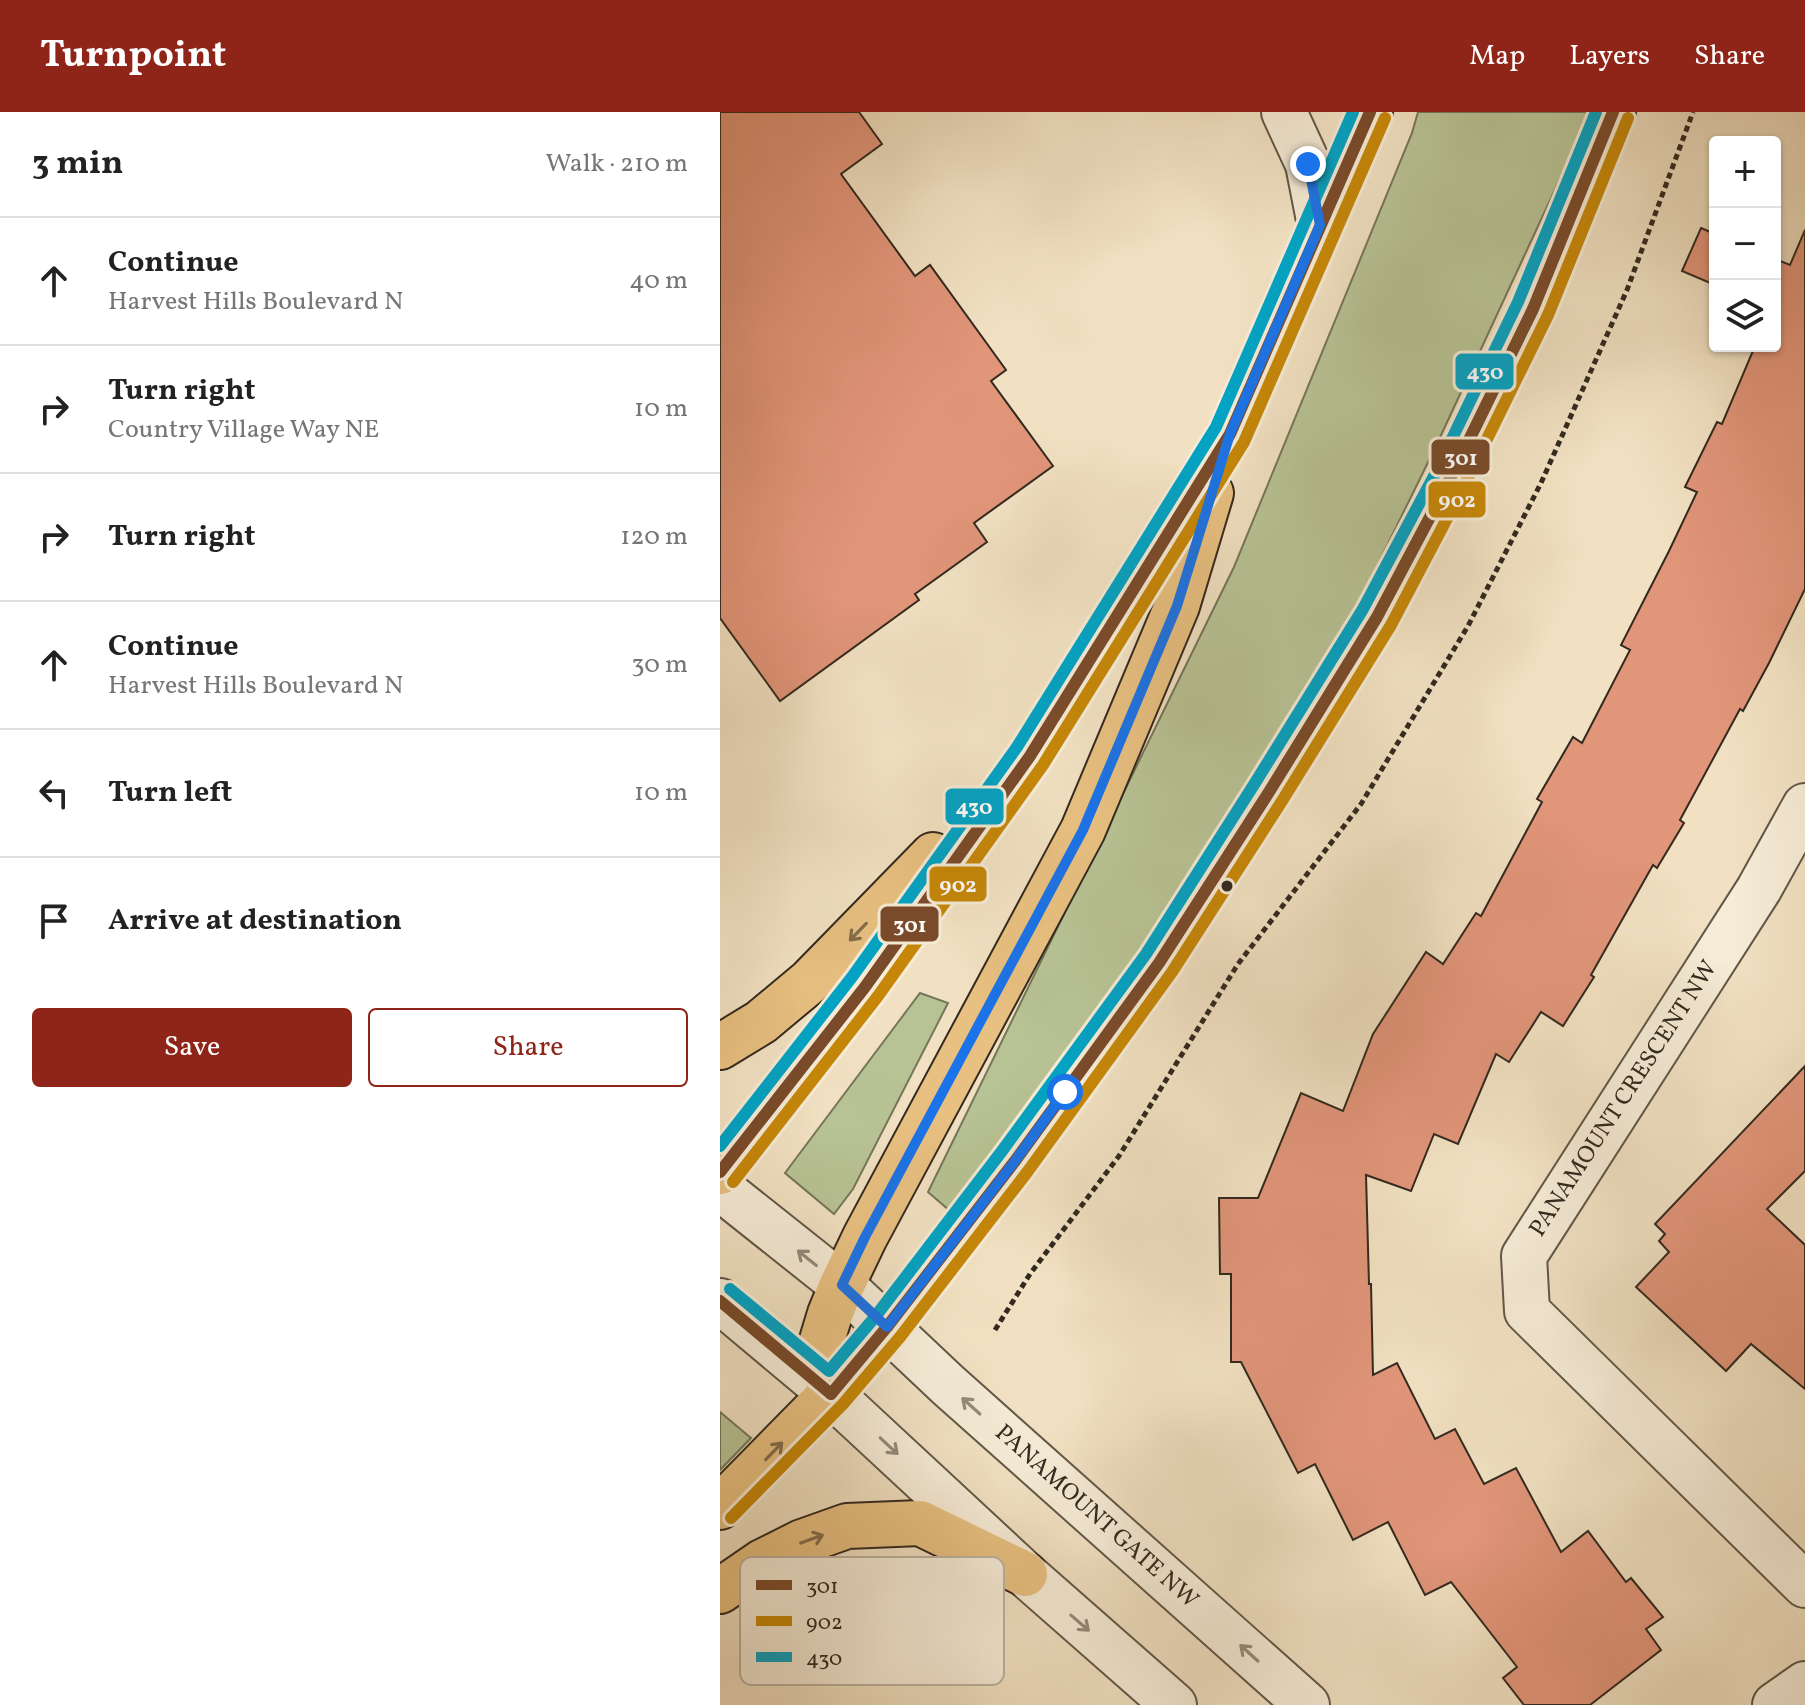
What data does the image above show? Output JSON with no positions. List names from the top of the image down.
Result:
{
  "streets": {
    "street": ["PANAMOUNT CRESCENT NW", "PANAMOUNT GATE NW"]
  },
  "lines": ["transit line 301", "transit line 430", "transit line 902"],
  "legend": ["301", "902", "430"],
  "page": {
    "header": "Turnpoint",
    "nav": ["Map", "Layers", "Share"],
    "heading": ["3 min", "Walk · 210 m"],
    "map_buttons": ["+", "−"],
    "list": [
      ["Continue", "Harvest Hills Boulevard N", "40 m"],
      ["Turn right", "Country Village Way NE", "10 m"],
      ["Turn right", "120 m"],
      ["Continue", "Harvest Hills Boulevard N", "30 m"],
      ["Turn left", "10 m"],
      "Arrive at destination"
    ],
    "buttons": ["Save", "Share"]
  }
}
